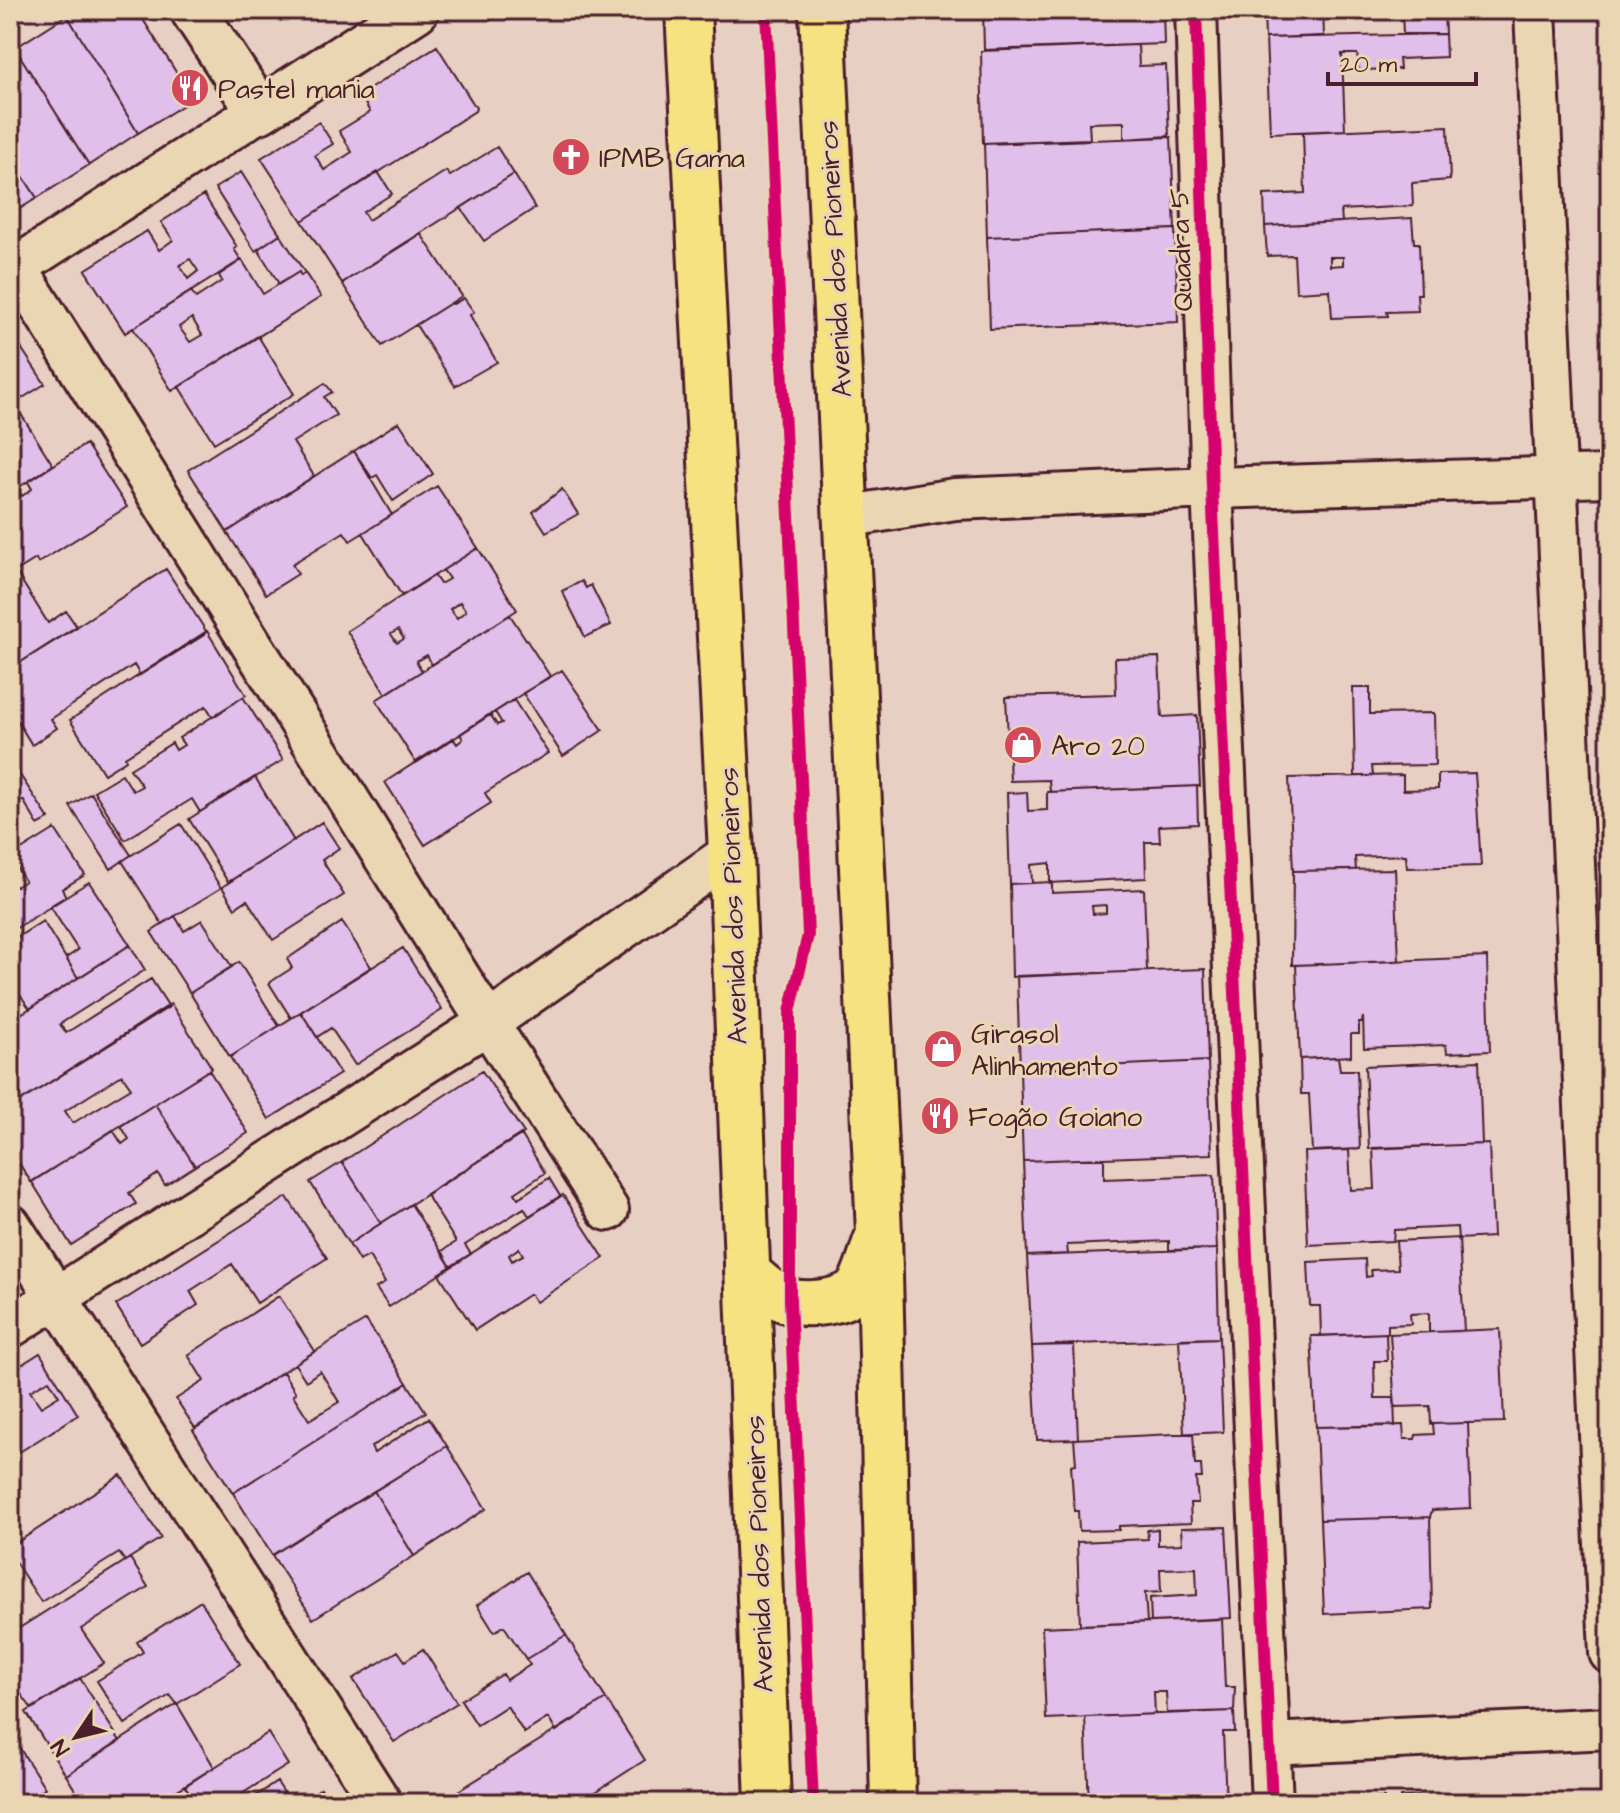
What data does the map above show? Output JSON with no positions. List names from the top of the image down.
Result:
{
  "streets": {
    "main road": ["Avenida dos Pioneiros"],
    "street": ["Quadra 5"]
  },
  "places": {
    "restaurant": ["Pastel mania", "Fogão Goiano"],
    "church": ["IPMB Gama"],
    "shop": ["Aro 20", "Girasol Alinhamento"]
  },
  "scale_bar": "20 m",
  "north": "bottom left"
}
